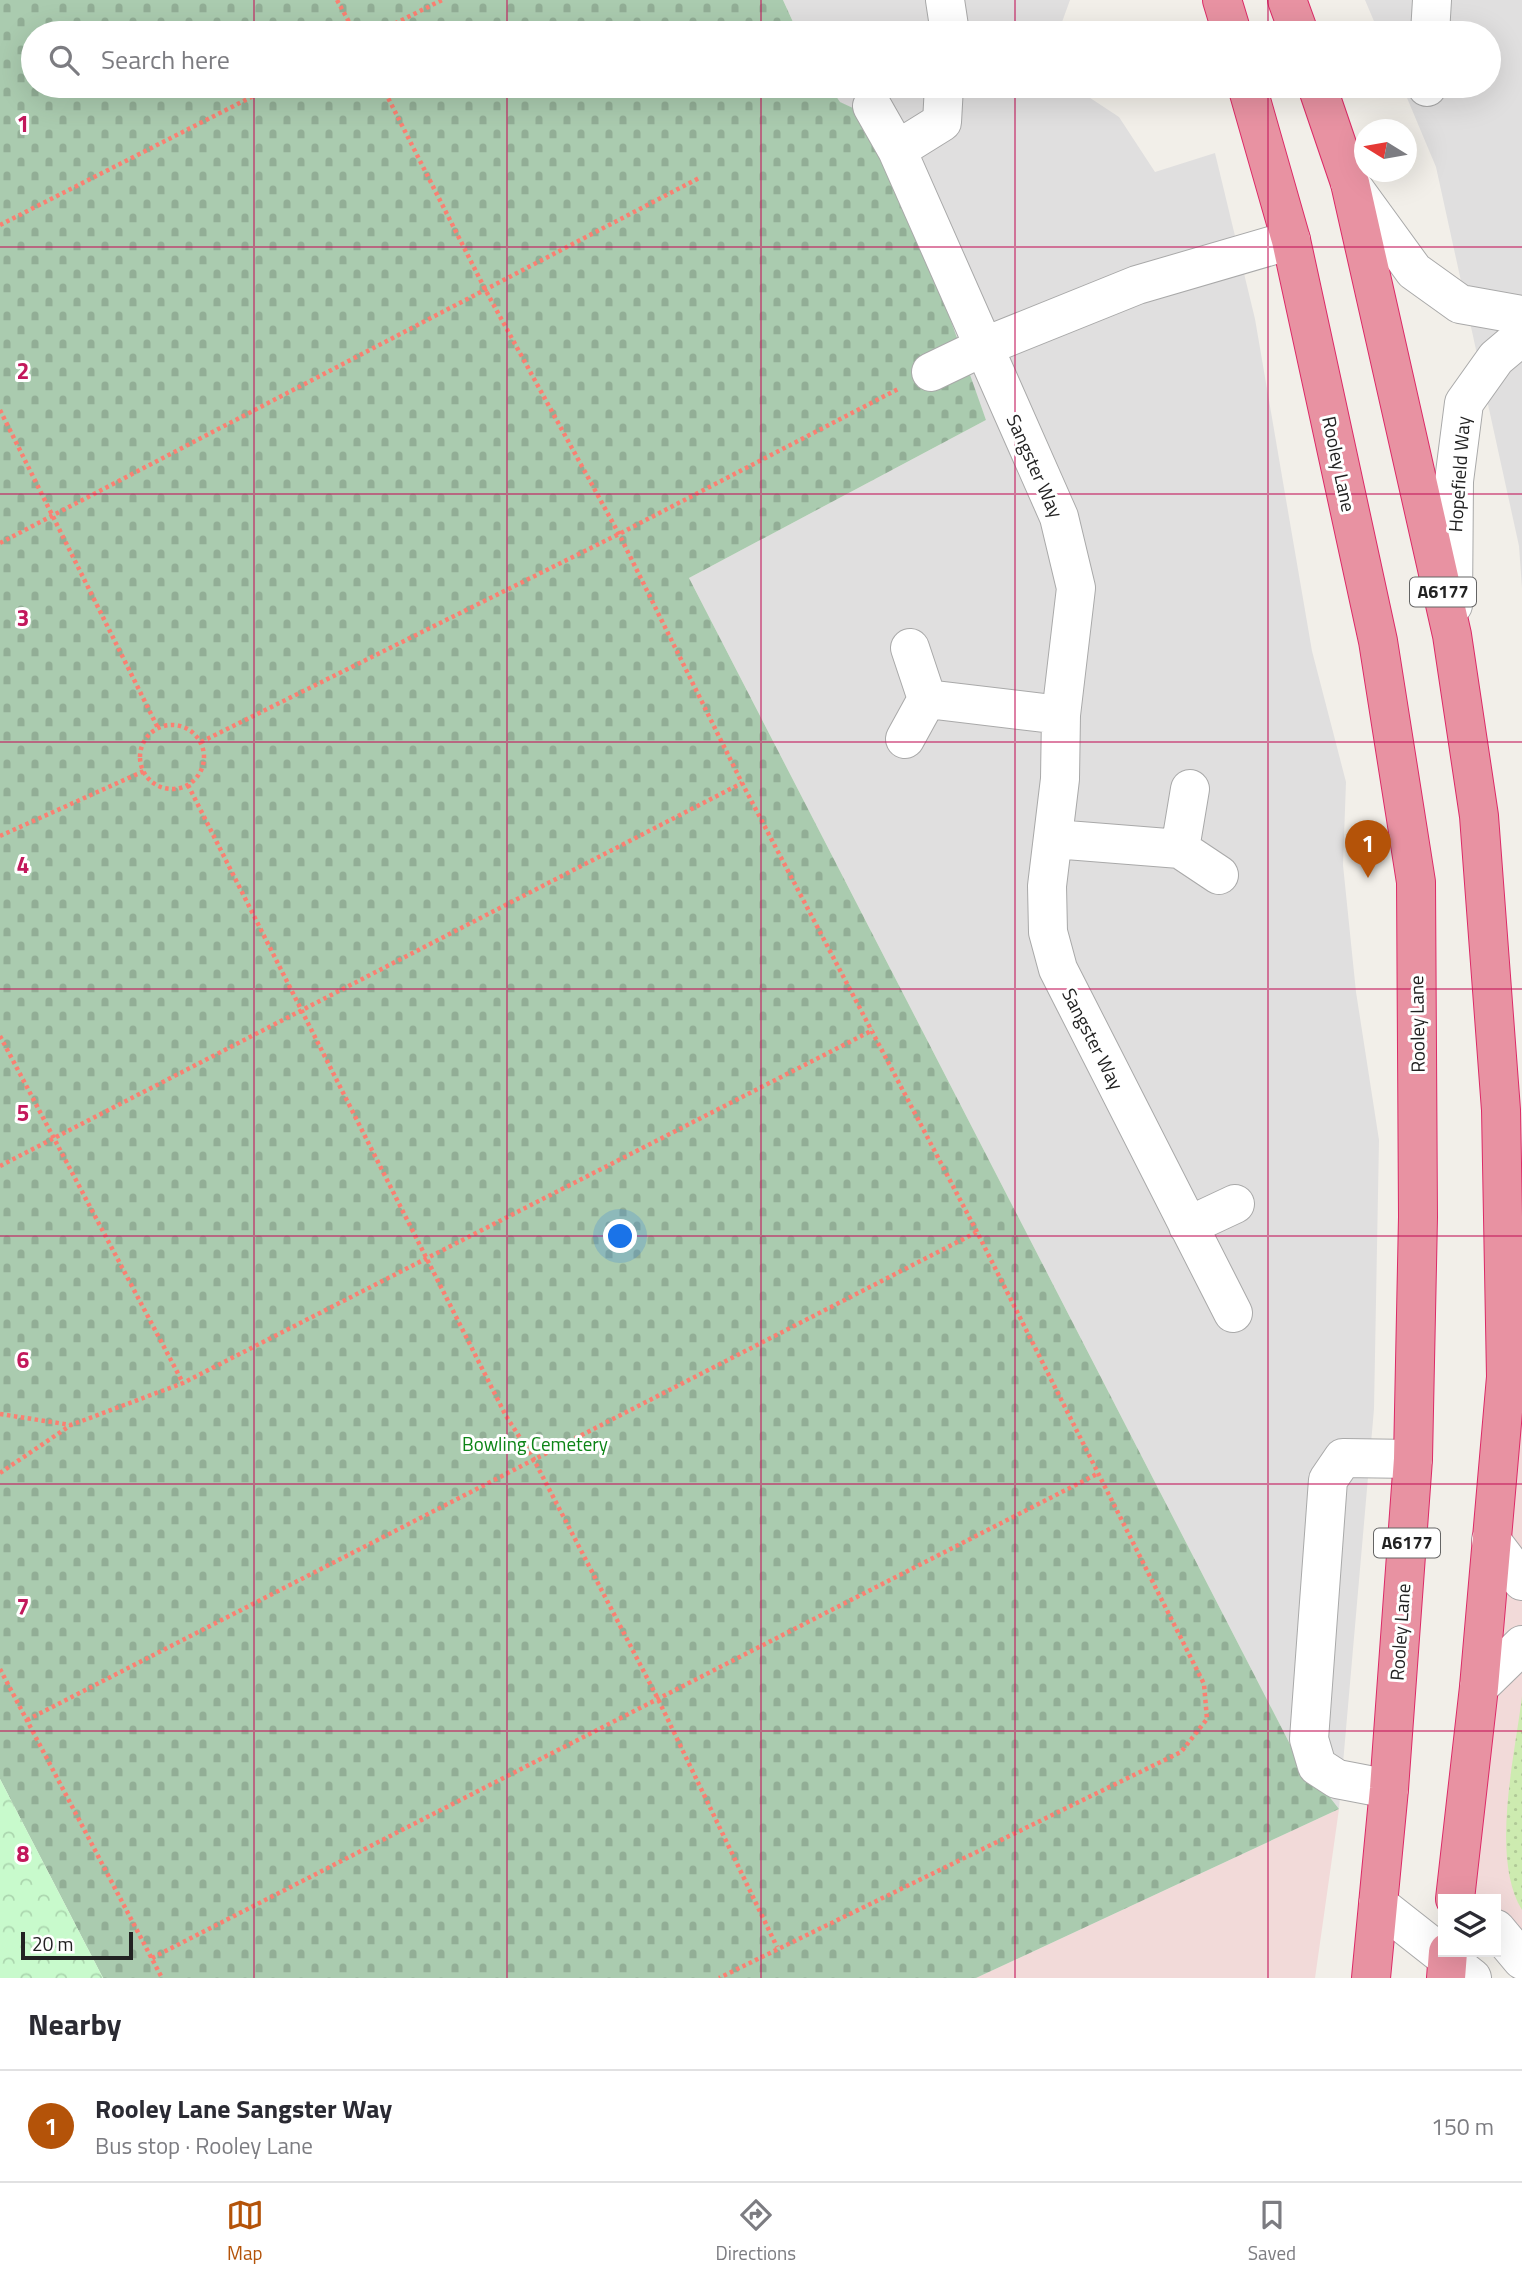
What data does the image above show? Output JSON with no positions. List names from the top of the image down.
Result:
{
  "streets": {
    "highway": ["Rooley Lane", "A6177"],
    "street": ["Sangster Way", "Hopefield Way"]
  },
  "crossings": [
    ["Hopefield Way", "A6177"]
  ],
  "parks": ["Bowling Cemetery"],
  "scale_bar": "20 m",
  "north": "left",
  "page": {
    "search": "Search here",
    "pins": "1",
    "scale": "20 m",
    "heading": "Nearby",
    "list": [
      {
        "mark": "1",
        "name": "Rooley Lane Sangster Way",
        "note": "Bus stop · Rooley Lane",
        "value": "150 m"
      }
    ],
    "nav": ["Map", "Directions", "Saved"]
  },
  "grid": {
    "rows": [
      "1",
      "2",
      "3",
      "4",
      "5",
      "6",
      "7",
      "8"
    ]
  }
}
